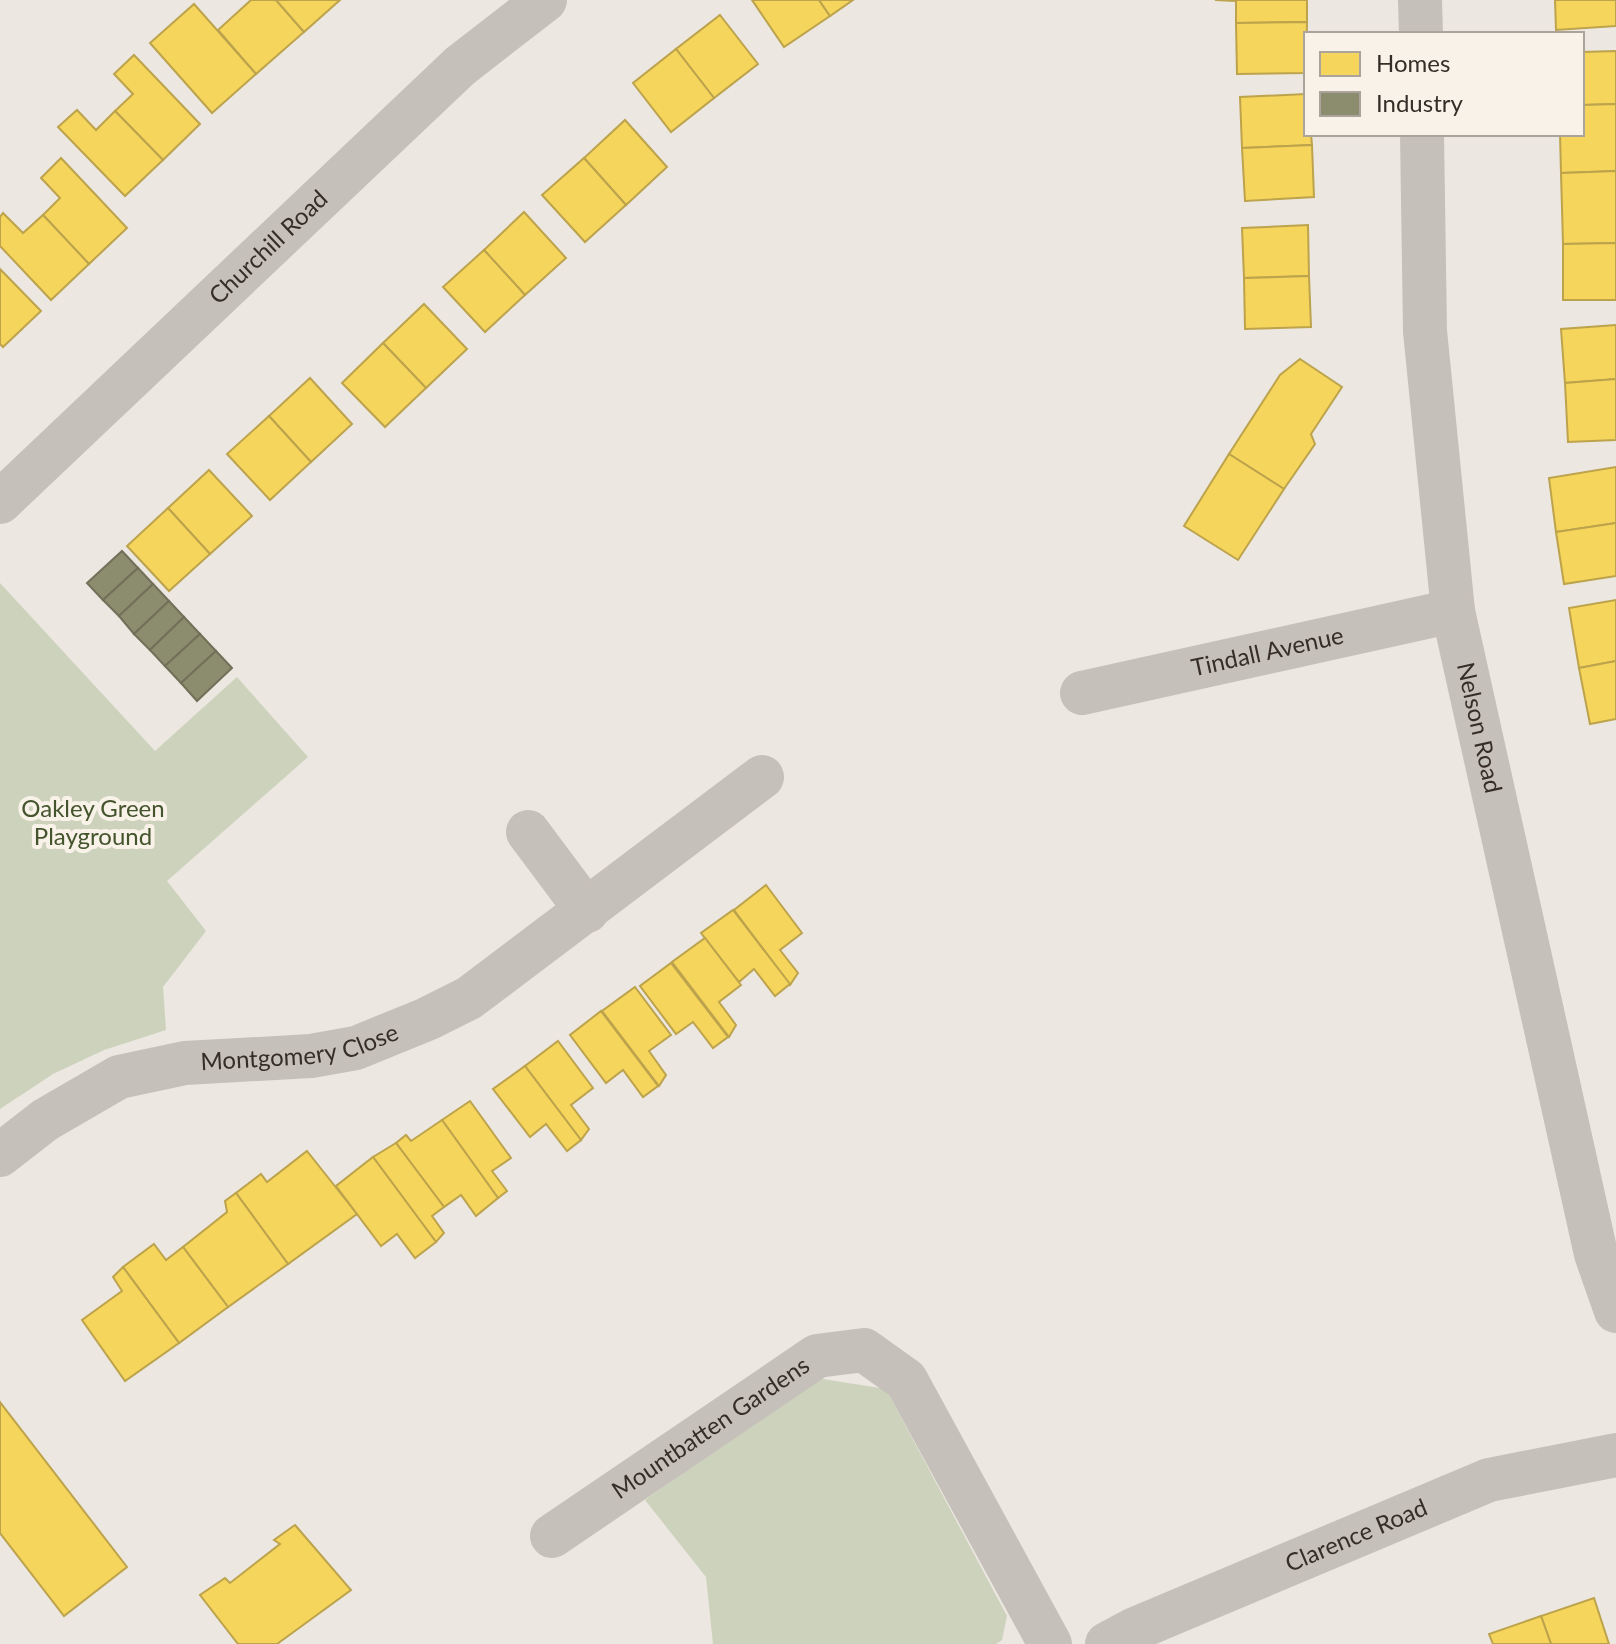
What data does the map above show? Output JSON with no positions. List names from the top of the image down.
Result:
{
  "streets": {
    "street": [
      "Churchill Road",
      "Tindall Avenue",
      "Nelson Road",
      "Montgomery Close",
      "Mountbatten Gardens",
      "Clarence Road"
    ]
  },
  "crossings": [
    ["Tindall Avenue", "Nelson Road"]
  ],
  "parks": ["Oakley Green Playground"],
  "legend": ["Homes", "Industry"]
}
